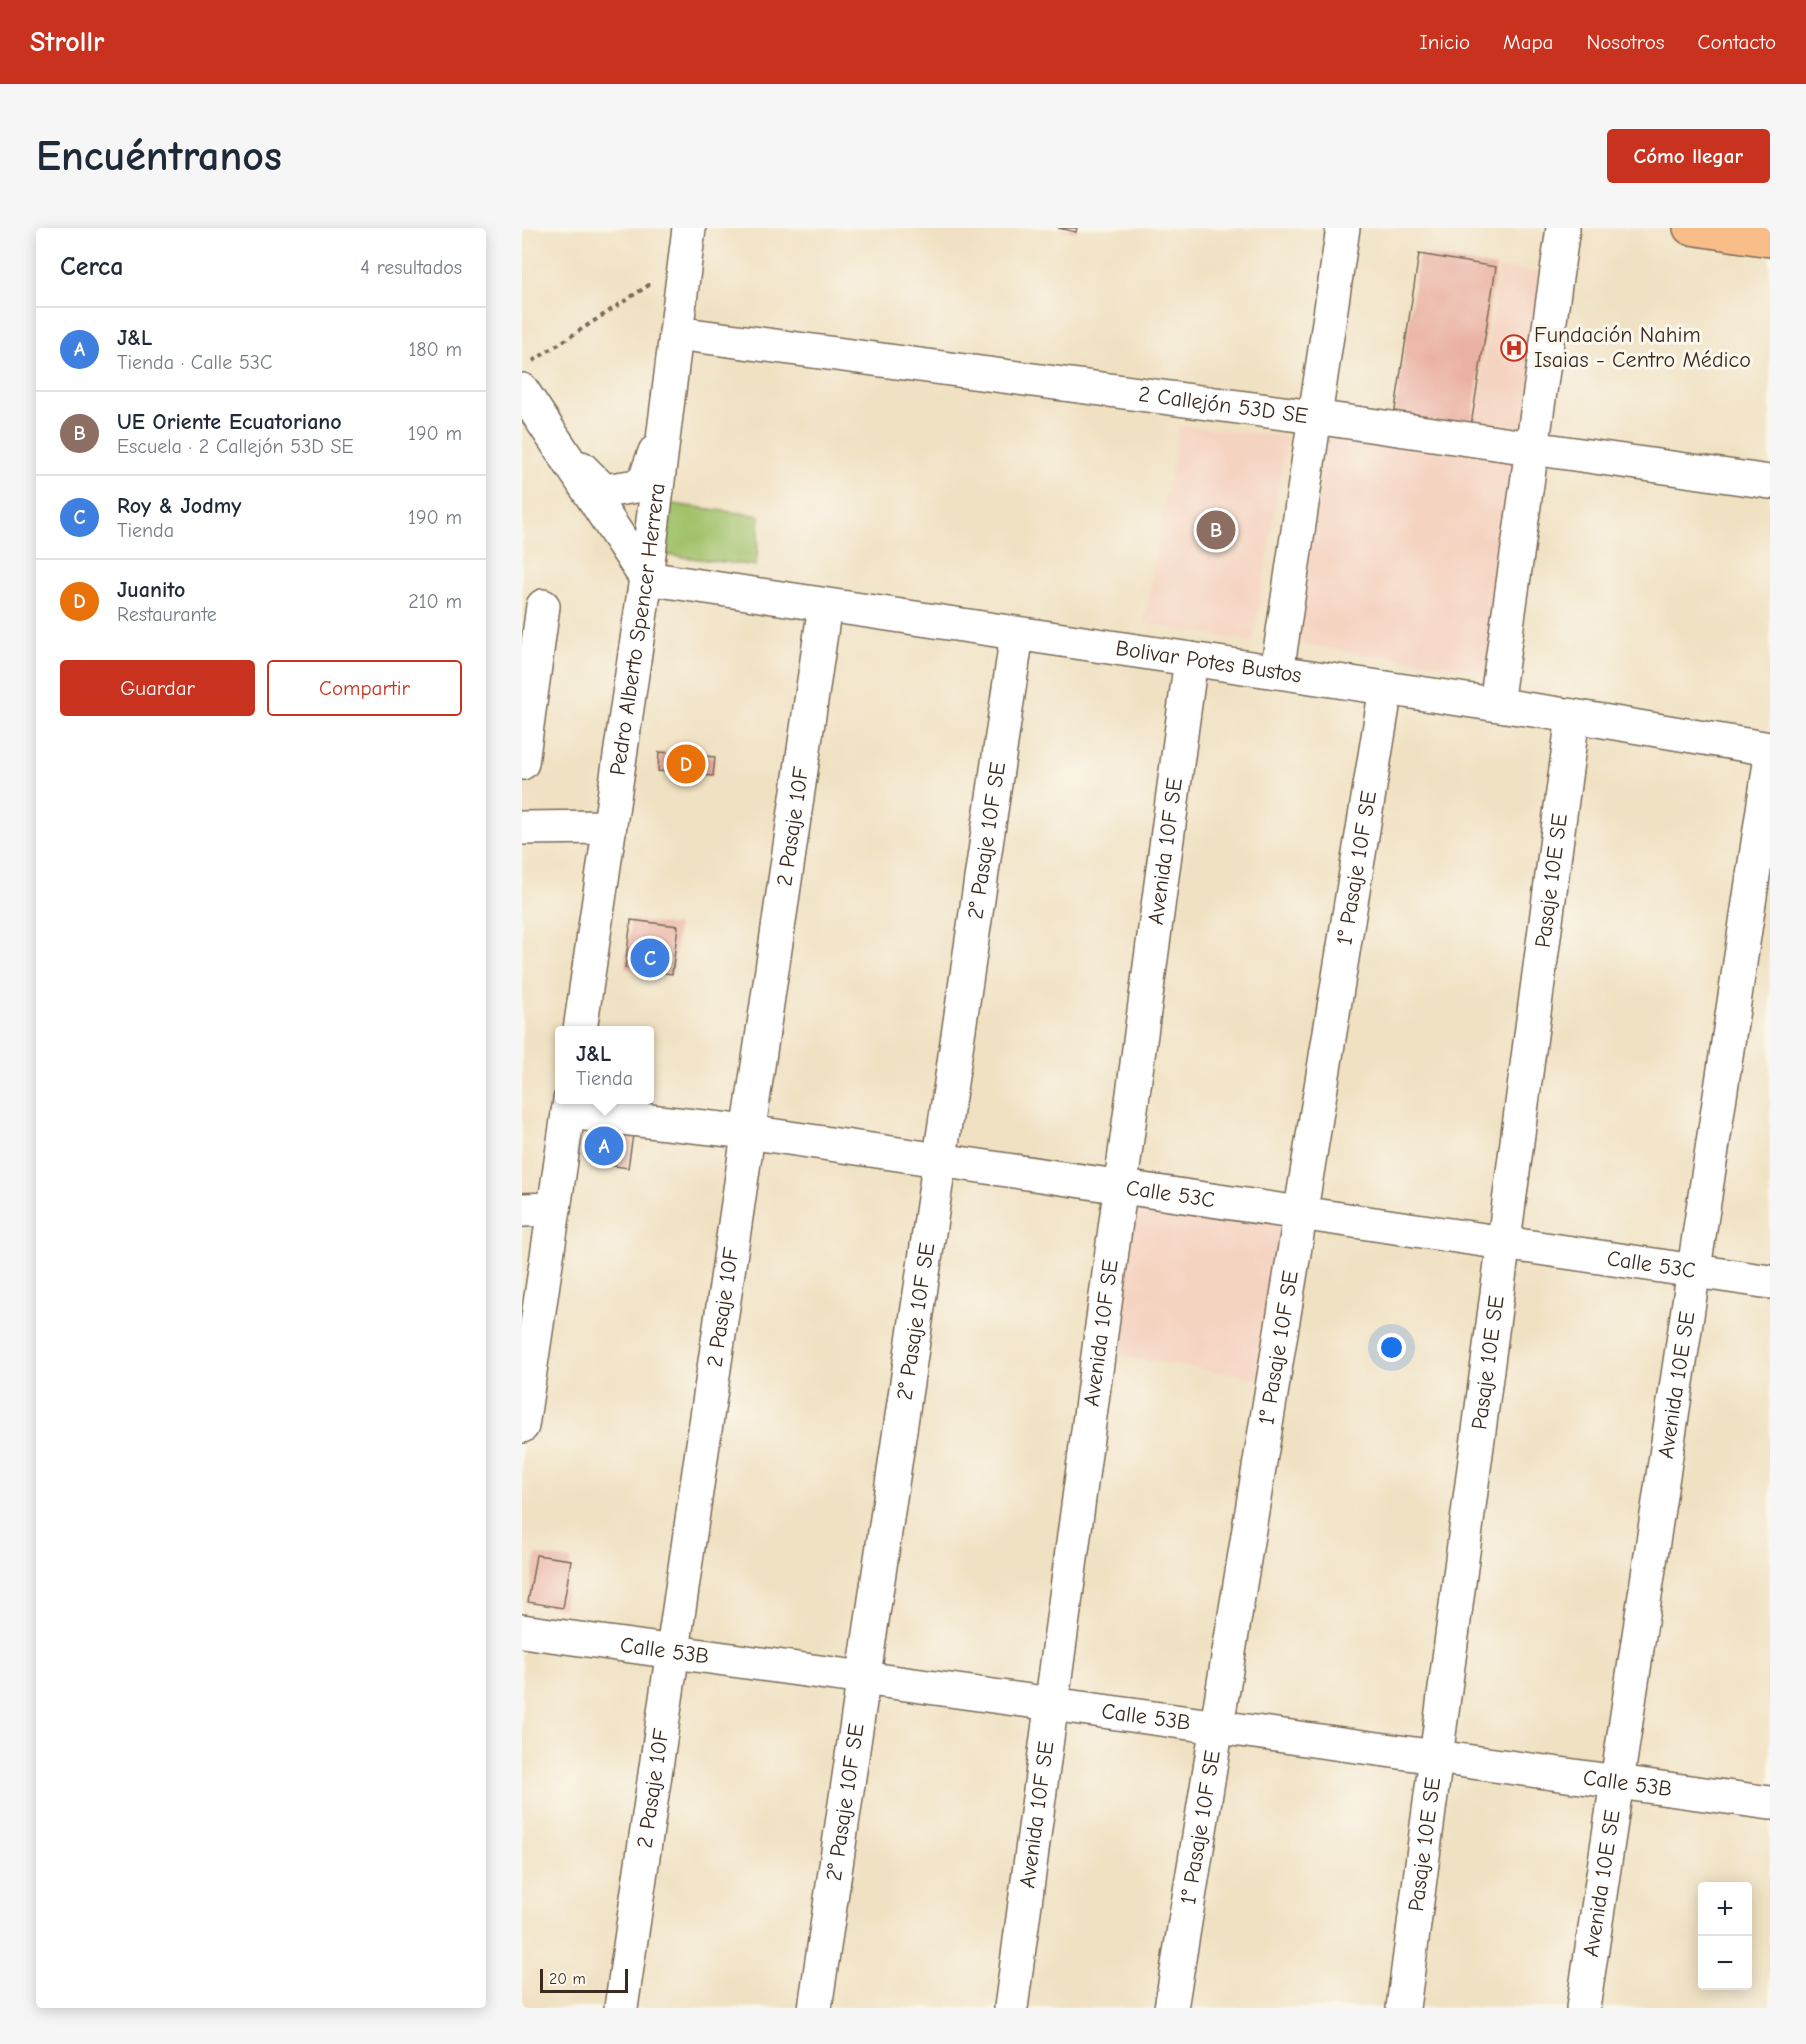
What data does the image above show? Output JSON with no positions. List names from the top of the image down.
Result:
{
  "streets": {
    "street": [
      "2 Callejón 53D SE",
      "Pedro Alberto Spencer Herrera",
      "Bolivar Potes Bustos",
      "2 Pasaje 10F",
      "2° Pasaje 10F SE",
      "Avenida 10F SE",
      "1° Pasaje 10F SE",
      "Pasaje 10E SE",
      "Calle 53C",
      "Avenida 10E SE",
      "Calle 53B"
    ]
  },
  "crossings": [
    ["2 Callejón 53D SE", "Pedro Alberto Spencer Herrera"],
    ["Pedro Alberto Spencer Herrera", "Bolivar Potes Bustos"],
    ["Bolivar Potes Bustos", "2 Pasaje 10F"],
    ["Bolivar Potes Bustos", "2° Pasaje 10F SE"],
    ["Bolivar Potes Bustos", "Avenida 10F SE"],
    ["Bolivar Potes Bustos", "1° Pasaje 10F SE"],
    ["Bolivar Potes Bustos", "Pasaje 10E SE"],
    ["2 Pasaje 10F", "Calle 53C"],
    ["2 Pasaje 10F", "Calle 53B"],
    ["2° Pasaje 10F SE", "Calle 53C"],
    ["2° Pasaje 10F SE", "Calle 53B"],
    ["Avenida 10F SE", "Calle 53C"],
    ["Avenida 10F SE", "Calle 53B"],
    ["1° Pasaje 10F SE", "Calle 53C"],
    ["1° Pasaje 10F SE", "Calle 53B"],
    ["Pasaje 10E SE", "Calle 53C"],
    ["Pasaje 10E SE", "Calle 53B"],
    ["Calle 53C", "Avenida 10E SE"],
    ["Avenida 10E SE", "Calle 53B"]
  ],
  "places": {
    "hospital": ["Fundación Nahim Isaias - Centro Médico"]
  },
  "scale_bar": "20 m",
  "page": {
    "header": "Strollr",
    "nav": [
      "Inicio",
      "Mapa",
      "Nosotros",
      "Contacto"
    ],
    "buttons": [
      "Cómo llegar",
      ["Guardar", "Compartir"]
    ],
    "title": "Encuéntranos",
    "heading": ["Cerca", "4 resultados"],
    "list": [
      {
        "mark": "A",
        "name": "J&L",
        "note": "Tienda · Calle 53C",
        "value": "180 m"
      },
      {
        "mark": "B",
        "name": "UE Oriente Ecuatoriano",
        "note": "Escuela · 2 Callejón 53D SE",
        "value": "190 m"
      },
      {
        "mark": "C",
        "name": "Roy & Jodmy",
        "note": "Tienda",
        "value": "190 m"
      },
      {
        "mark": "D",
        "name": "Juanito",
        "note": "Restaurante",
        "value": "210 m"
      }
    ],
    "pins": [
      "B",
      "D",
      "C",
      "A"
    ],
    "popup": ["J&L", "Tienda"],
    "map_buttons": ["+", "−"],
    "scale": "20 m"
  }
}
